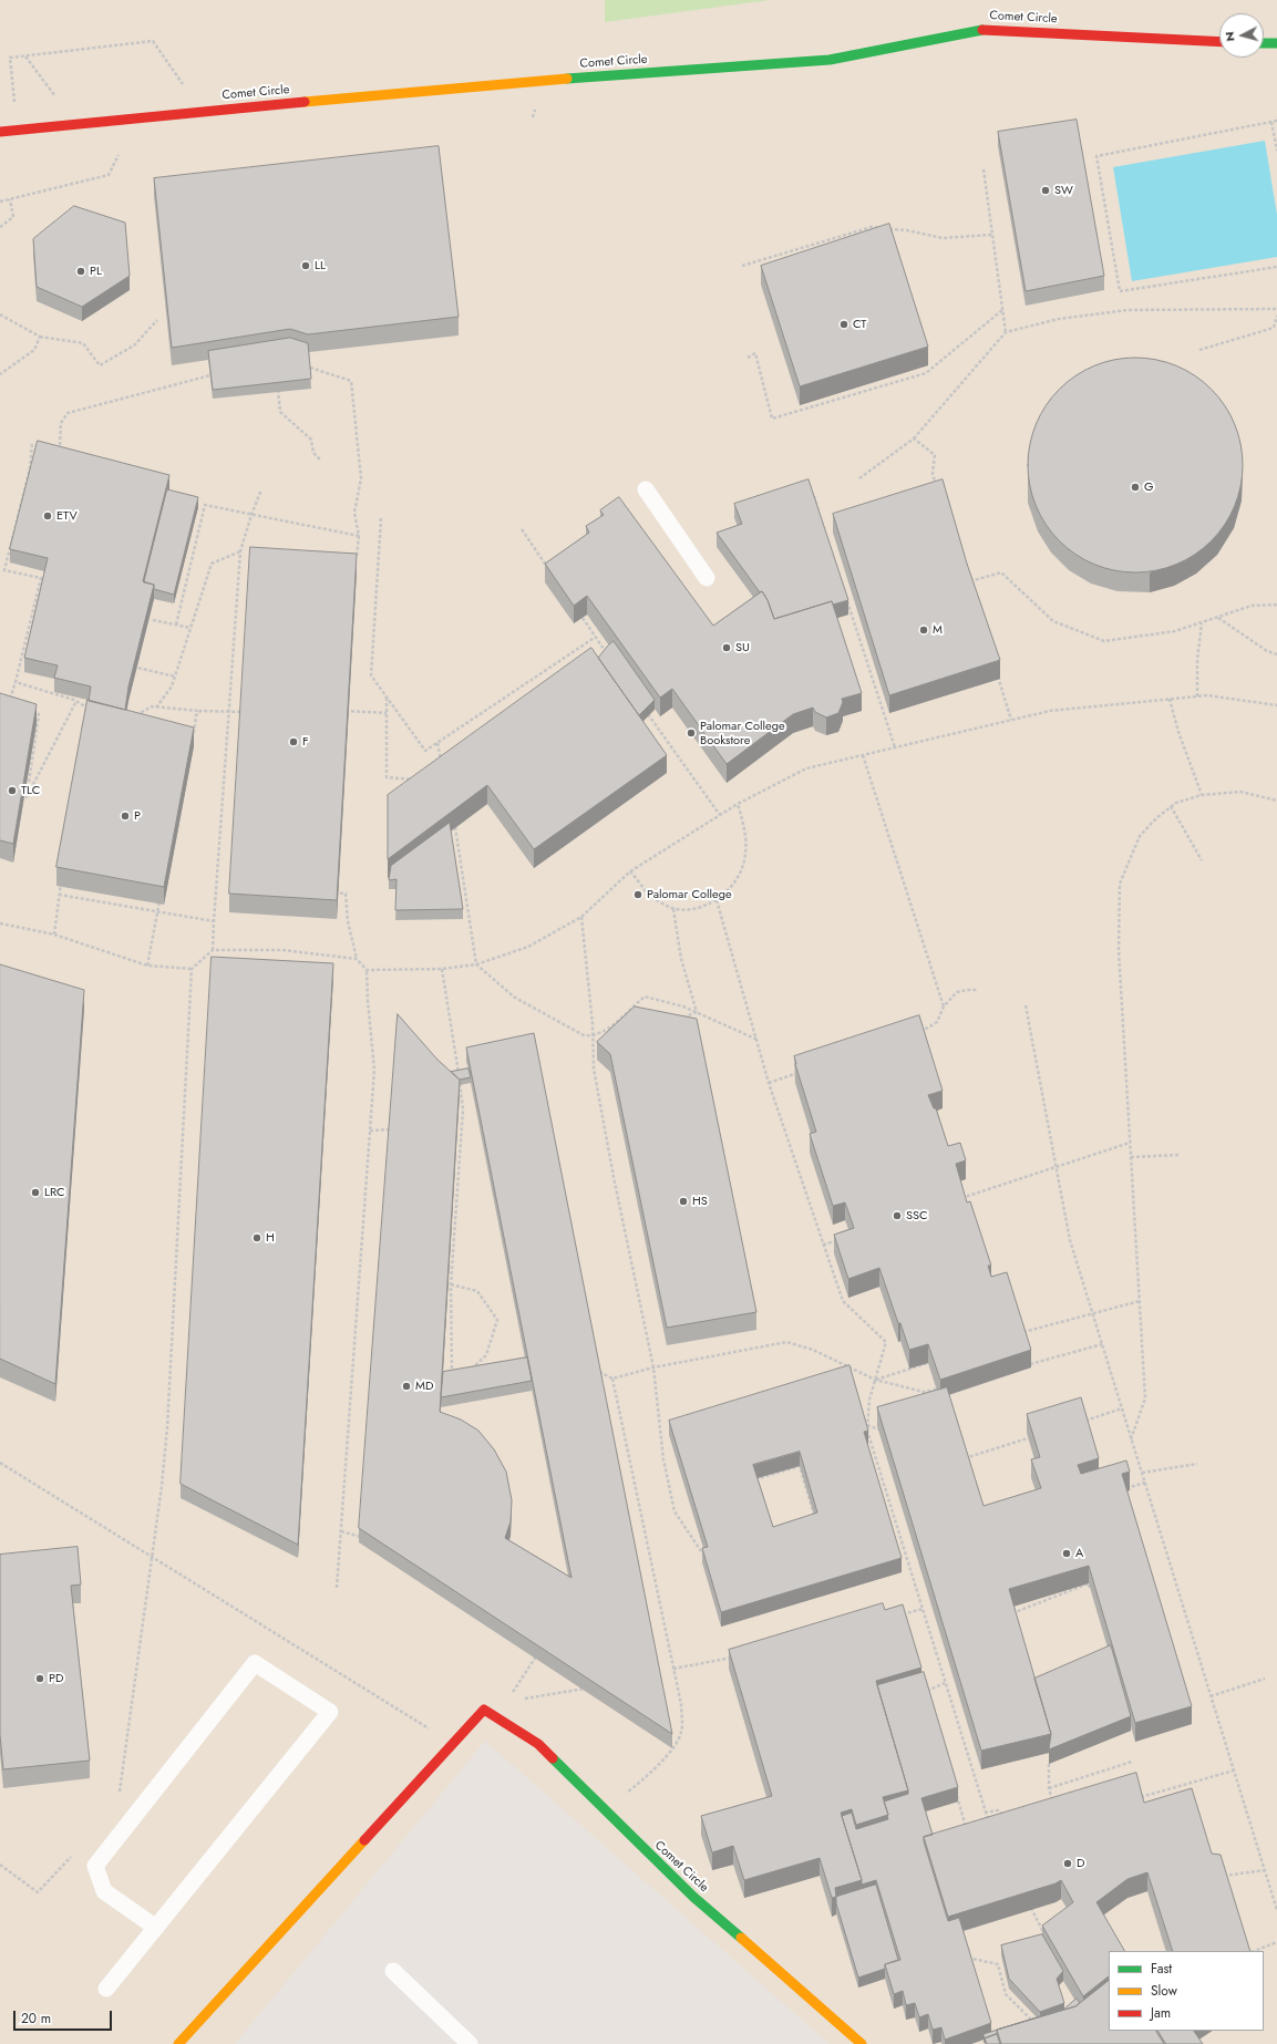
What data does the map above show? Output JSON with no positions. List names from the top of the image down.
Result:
{
  "streets": {
    "street": ["Comet Circle"]
  },
  "places": [
    "SW",
    "LL",
    "PL",
    "CT",
    "G",
    "ETV",
    "M",
    "SU",
    "Palomar College Bookstore",
    "F",
    "TLC",
    "P",
    "Palomar College",
    "LRC",
    "HS",
    "SSC",
    "H",
    "MD",
    "A",
    "PD",
    "D"
  ],
  "legend": ["Fast", "Slow", "Jam"],
  "scale_bar": "20 m",
  "north": "left"
}
